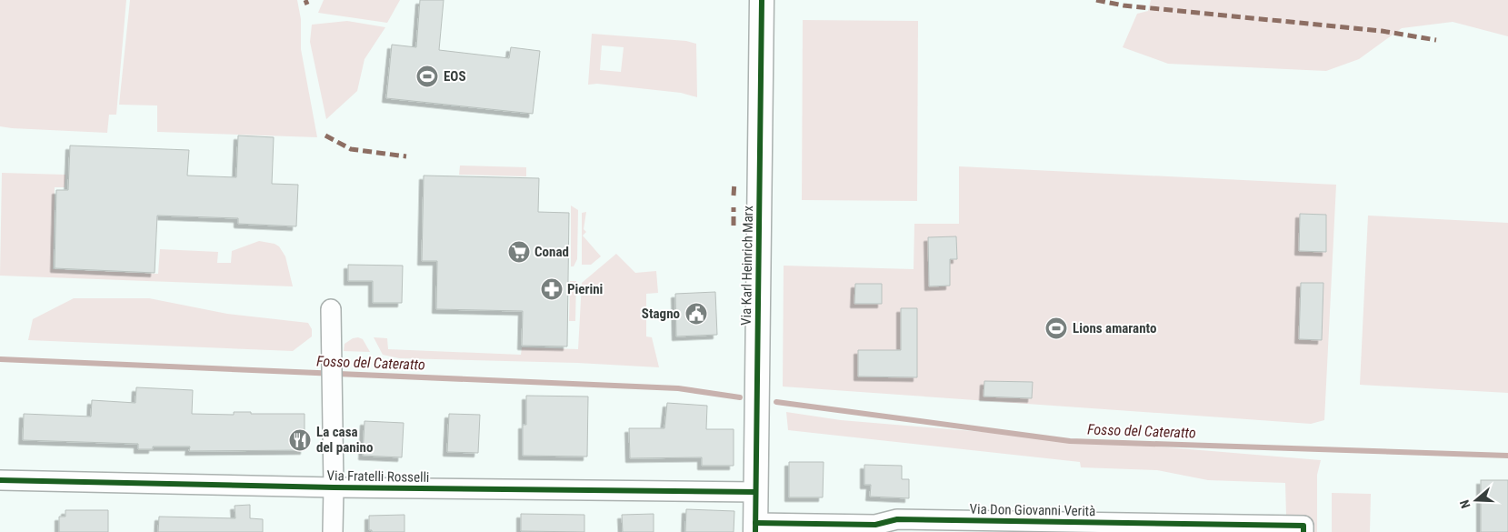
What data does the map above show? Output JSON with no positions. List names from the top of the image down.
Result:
{
  "streets": {
    "street": ["Via Karl Heinrich Marx", "Via Fratelli Rosselli", "Via Don Giovanni Verità"]
  },
  "crossings": [
    ["Via Karl Heinrich Marx", "Via Fratelli Rosselli"],
    ["Via Karl Heinrich Marx", "Via Don Giovanni Verità"]
  ],
  "water": ["Fosso del Cateratto"],
  "places": {
    "sports": ["EOS", "Lions amaranto"],
    "supermarket": ["Conad"],
    "pharmacy": ["Pierini"],
    "public building": ["Stagno"],
    "restaurant": ["La casa del panino"]
  },
  "north": "left"
}
